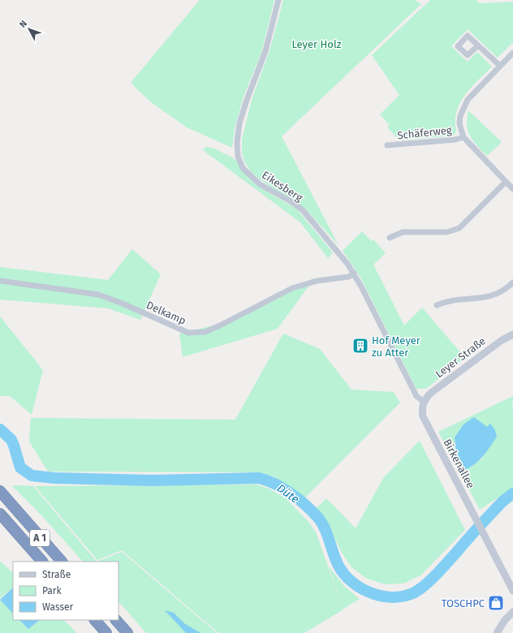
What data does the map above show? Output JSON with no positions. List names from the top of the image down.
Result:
{
  "streets": {
    "highway": ["A 1"],
    "street": [
      "Schäferweg",
      "Eikesberg",
      "Delkamp",
      "Leyer Straße",
      "Birkenallee"
    ]
  },
  "crossings": [
    ["Eikesberg", "Delkamp"],
    ["Eikesberg", "Leyer Straße"],
    ["Eikesberg", "Birkenallee"],
    ["Leyer Straße", "Birkenallee"]
  ],
  "water": ["Düte"],
  "parks": ["Leyer Holz"],
  "places": {
    "building": ["Hof Meyer zu Atter"],
    "shop": ["TOSCHPC"]
  },
  "legend": ["Straße", "Park", "Wasser"],
  "north": "top left"
}
